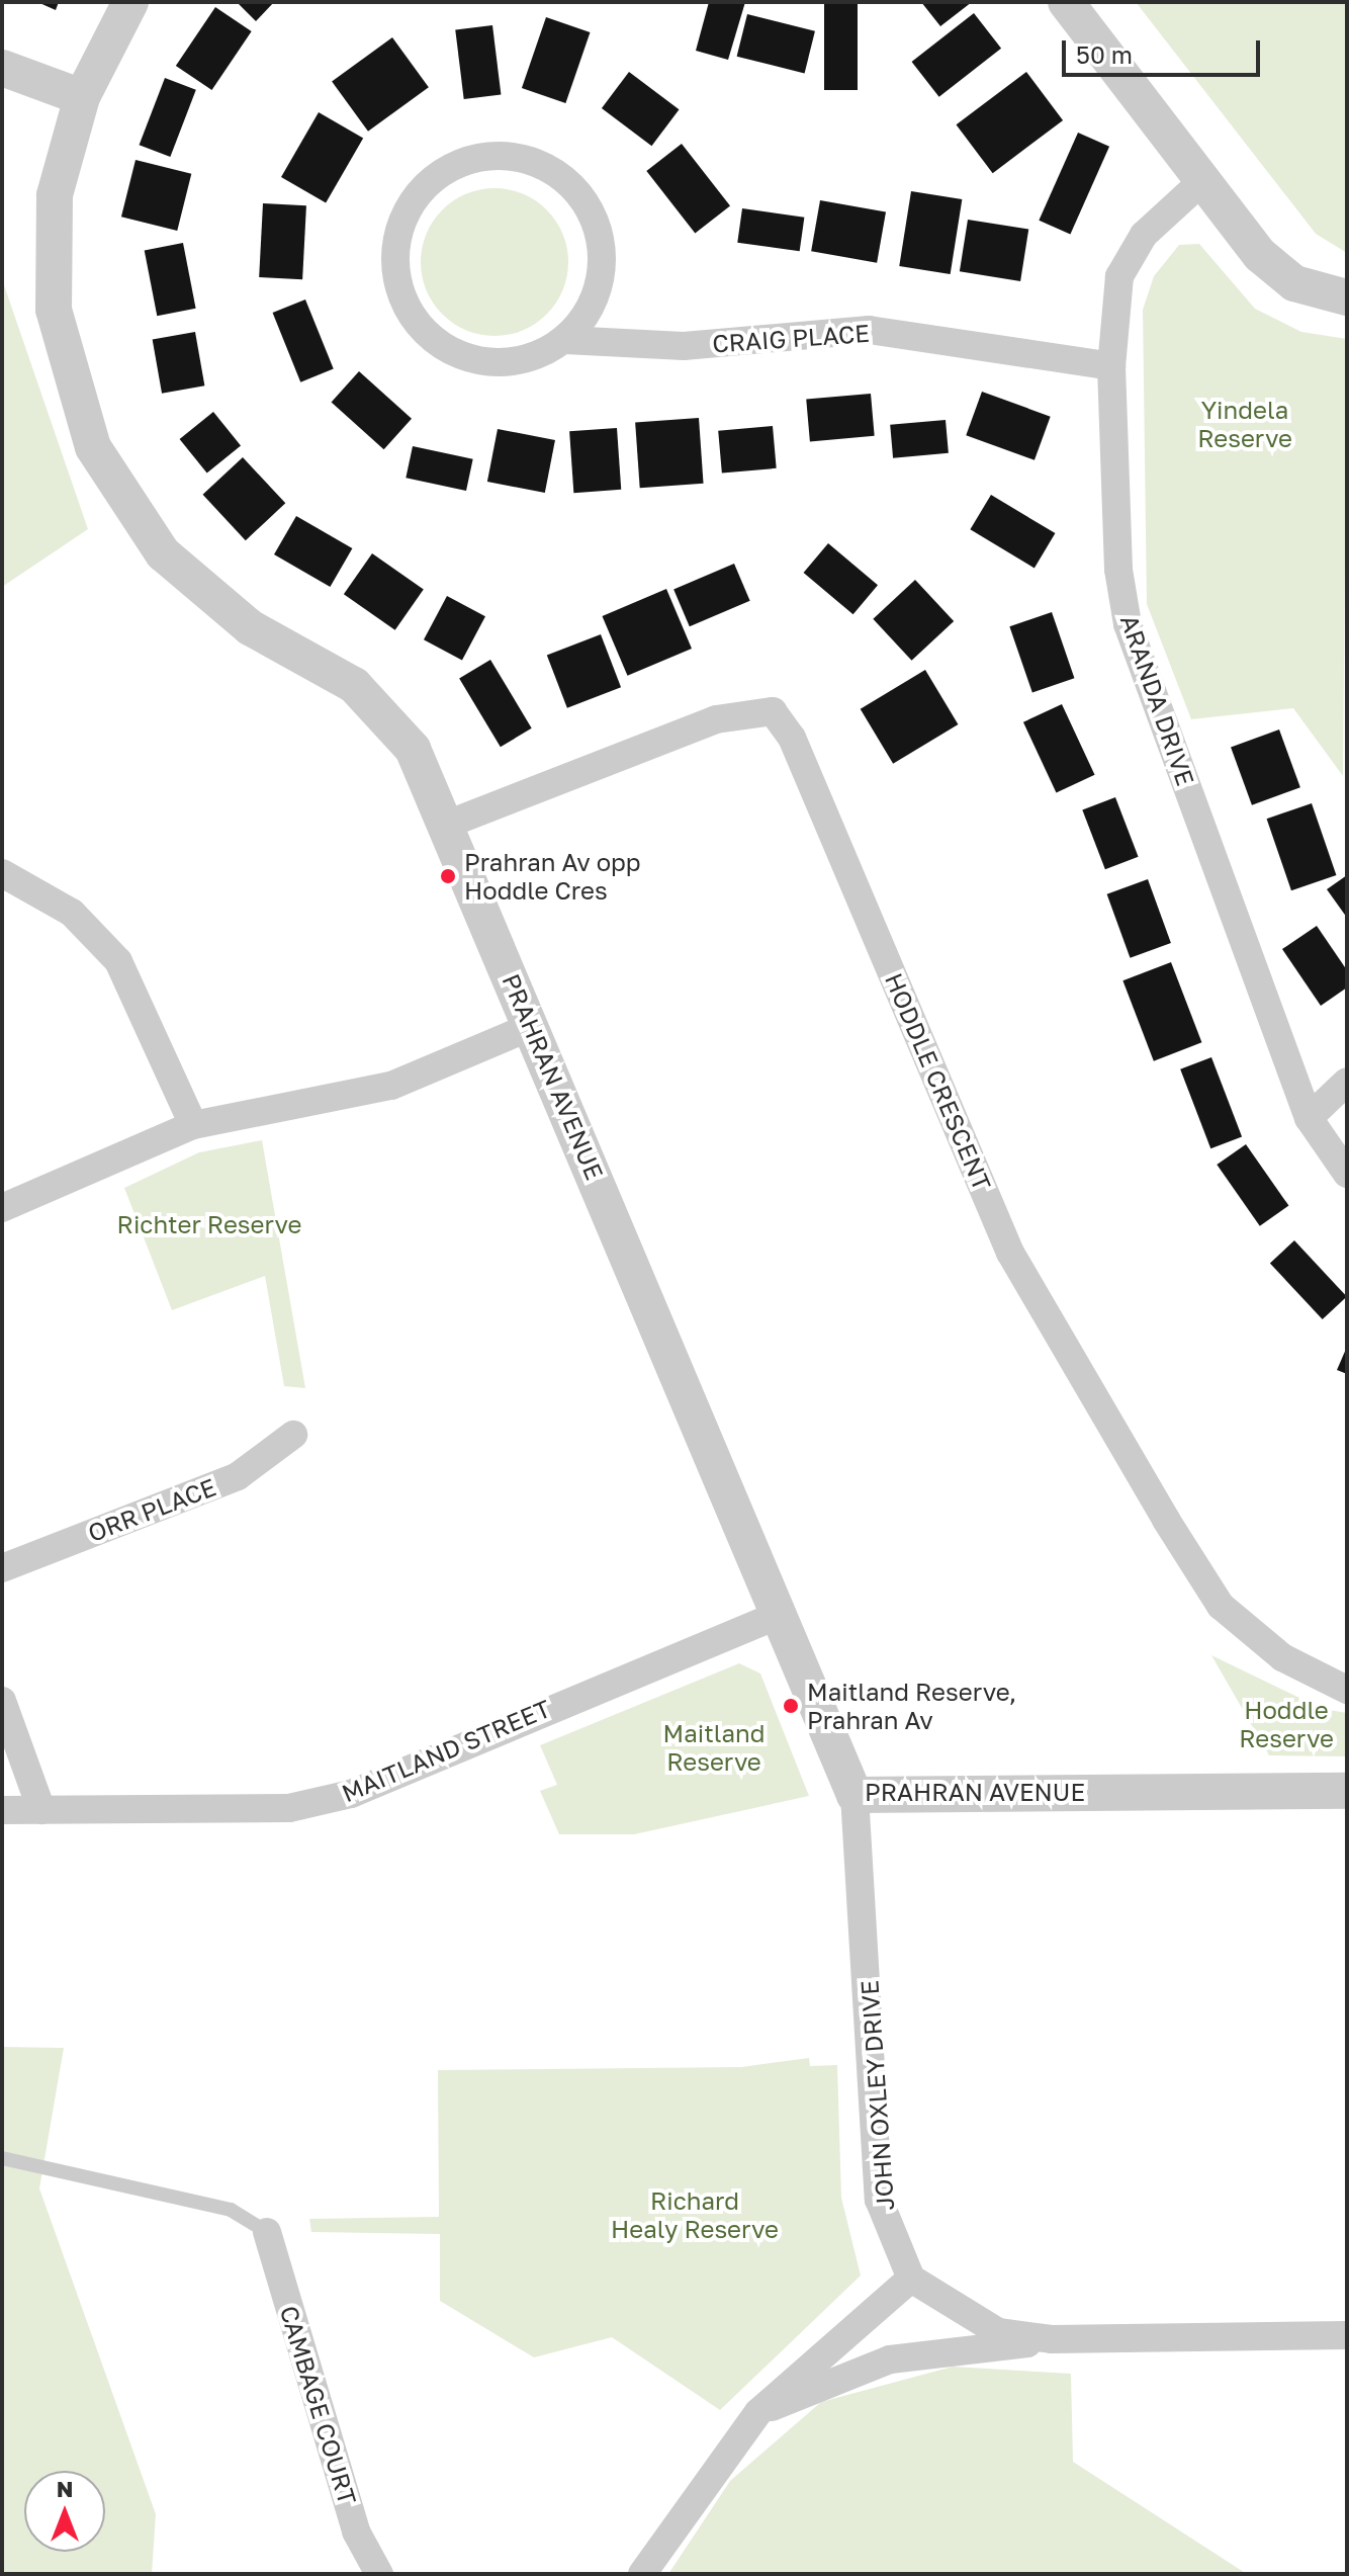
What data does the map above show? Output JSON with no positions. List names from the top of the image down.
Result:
{
  "streets": {
    "street": [
      "CRAIG PLACE",
      "ARANDA DRIVE",
      "PRAHRAN AVENUE",
      "HODDLE CRESCENT",
      "ORR PLACE",
      "MAITLAND STREET",
      "JOHN OXLEY DRIVE",
      "CAMBAGE COURT"
    ]
  },
  "crossings": [
    ["CRAIG PLACE", "ARANDA DRIVE"],
    ["PRAHRAN AVENUE", "HODDLE CRESCENT"],
    ["PRAHRAN AVENUE", "MAITLAND STREET"],
    ["PRAHRAN AVENUE", "JOHN OXLEY DRIVE"]
  ],
  "parks": [
    "Yindela Reserve",
    "Richter Reserve",
    "Hoddle Reserve",
    "Maitland Reserve",
    "Richard Healy Reserve"
  ],
  "places": ["Prahran Av opp Hoddle Cres", "Maitland Reserve, Prahran Av"],
  "scale_bar": "50 m",
  "north": "top"
}
